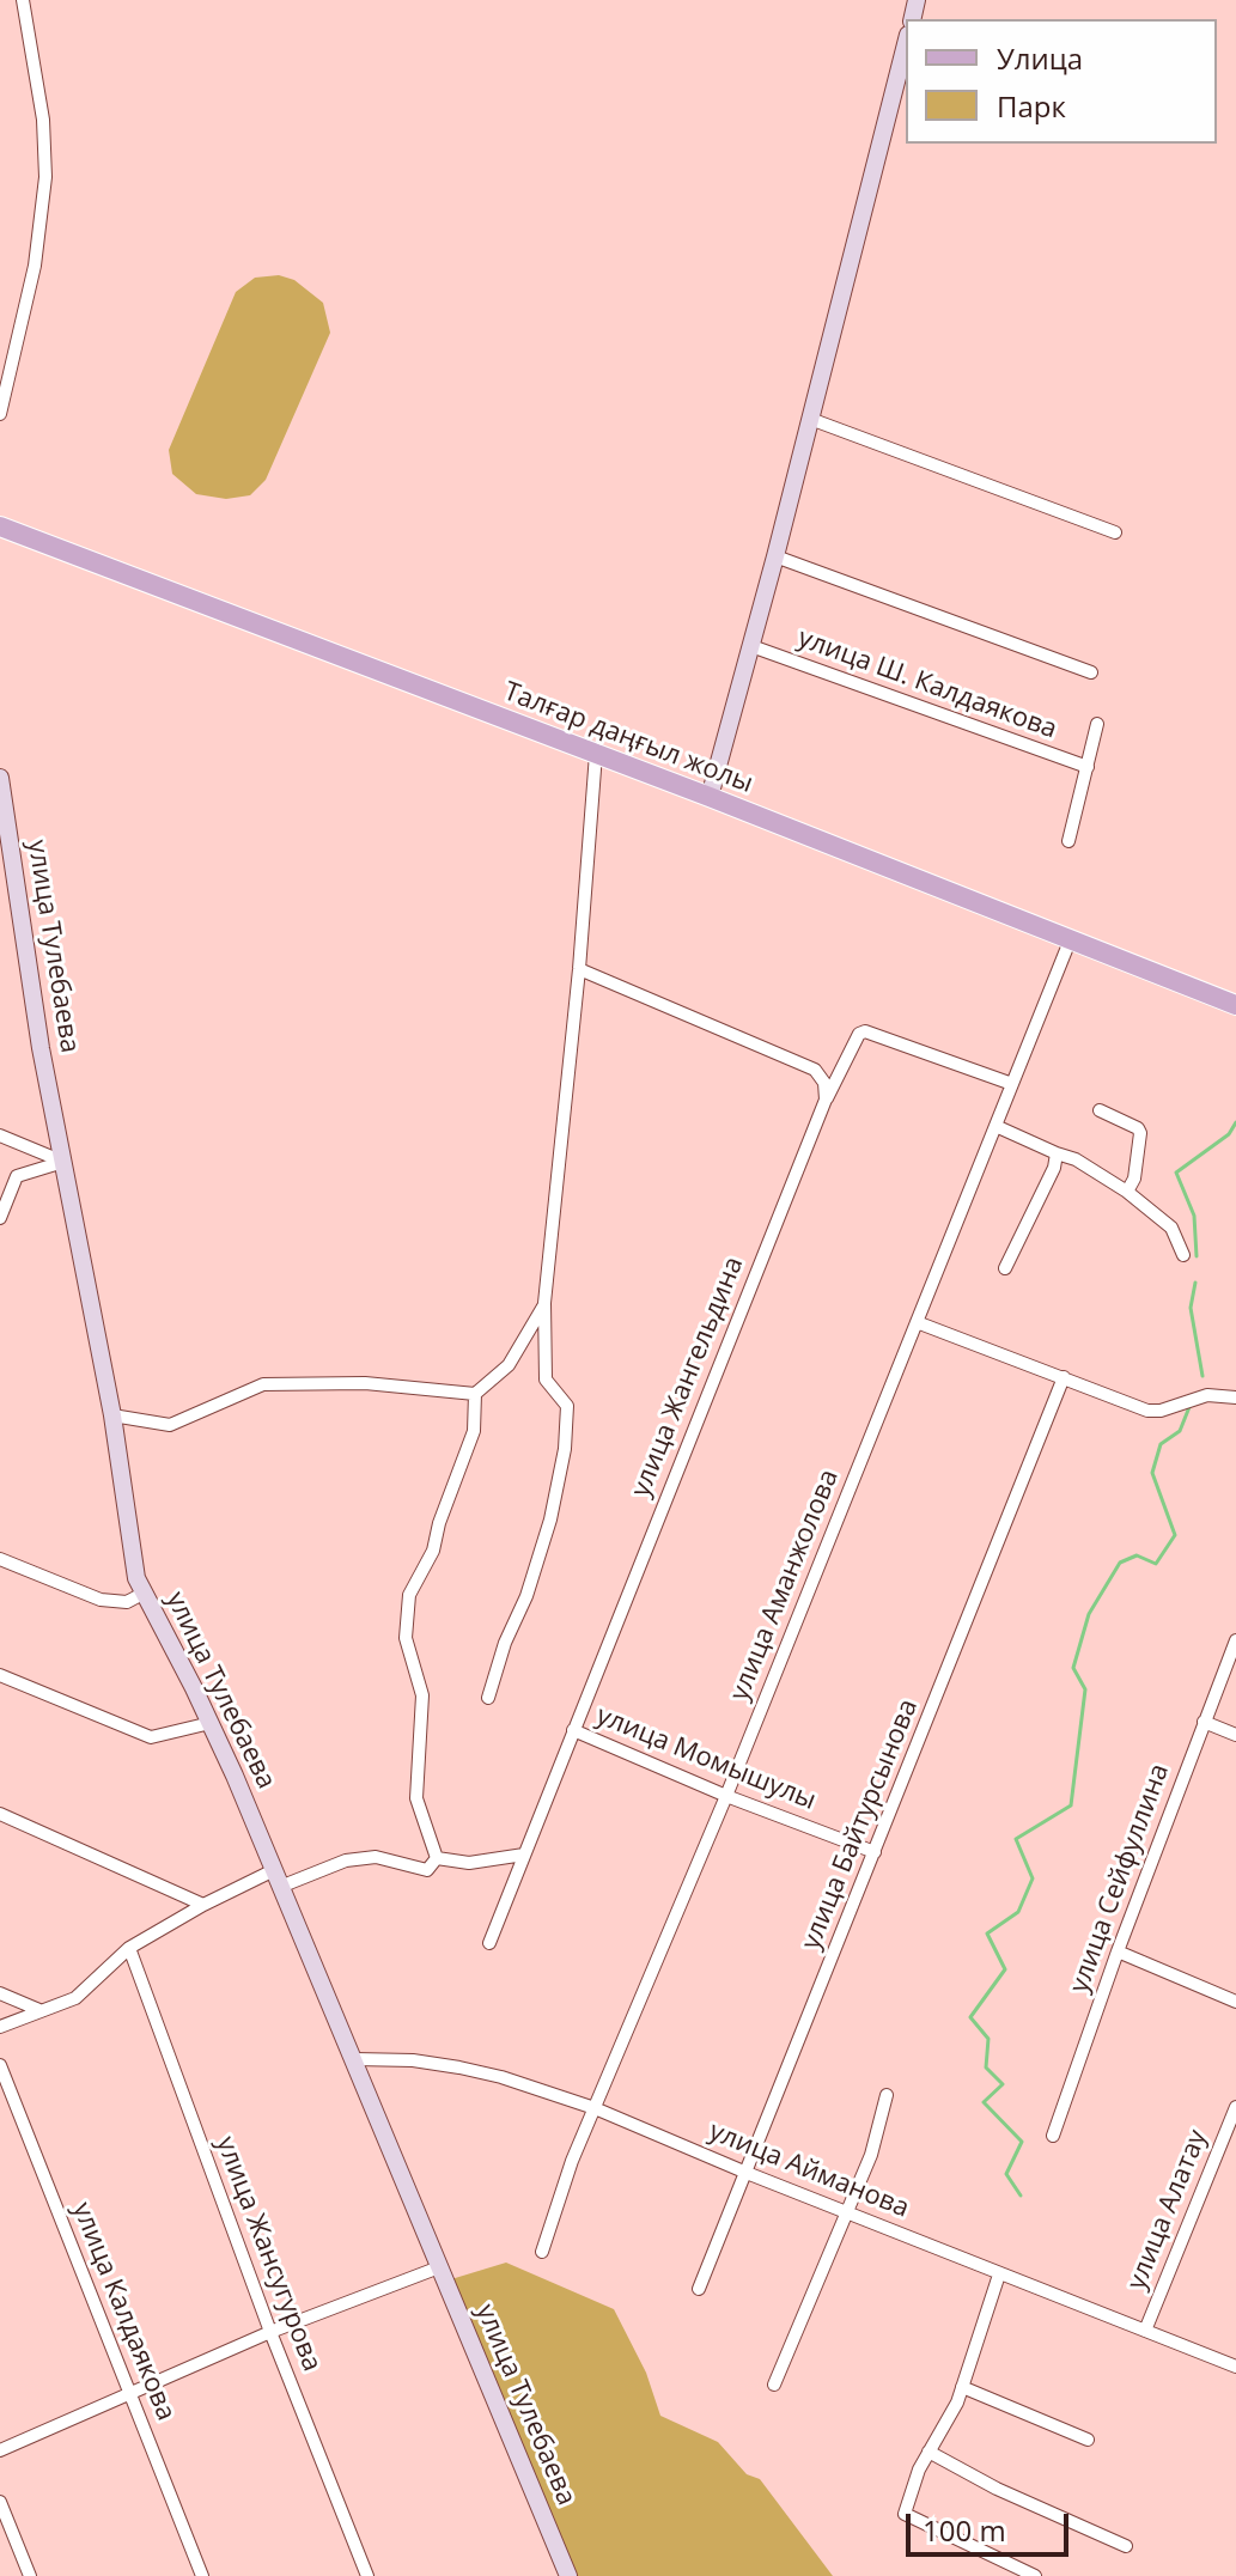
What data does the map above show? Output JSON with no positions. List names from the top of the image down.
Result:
{
  "streets": {
    "main road": ["Талғар даңғыл жолы"],
    "street": [
      "улица Ш. Калдаякова",
      "улица Тулебаева",
      "улица Жангельдина",
      "улица Аманжолова",
      "улица Момышулы",
      "улица Байтурсынова",
      "улица Сейфуллина",
      "улица Айманова",
      "улица Алатау",
      "улица Жансугурова",
      "улица Калдаякова"
    ]
  },
  "crossings": [
    ["Талғар даңғыл жолы", "улица Аманжолова"],
    ["улица Тулебаева", "улица Айманова"],
    ["улица Жангельдина", "улица Аманжолова"],
    ["улица Жангельдина", "улица Момышулы"],
    ["улица Аманжолова", "улица Момышулы"],
    ["улица Аманжолова", "улица Айманова"],
    ["улица Момышулы", "улица Байтурсынова"],
    ["улица Байтурсынова", "улица Айманова"],
    ["улица Айманова", "улица Алатау"]
  ],
  "legend": ["Улица", "Парк"],
  "scale_bar": "100 m"
}
